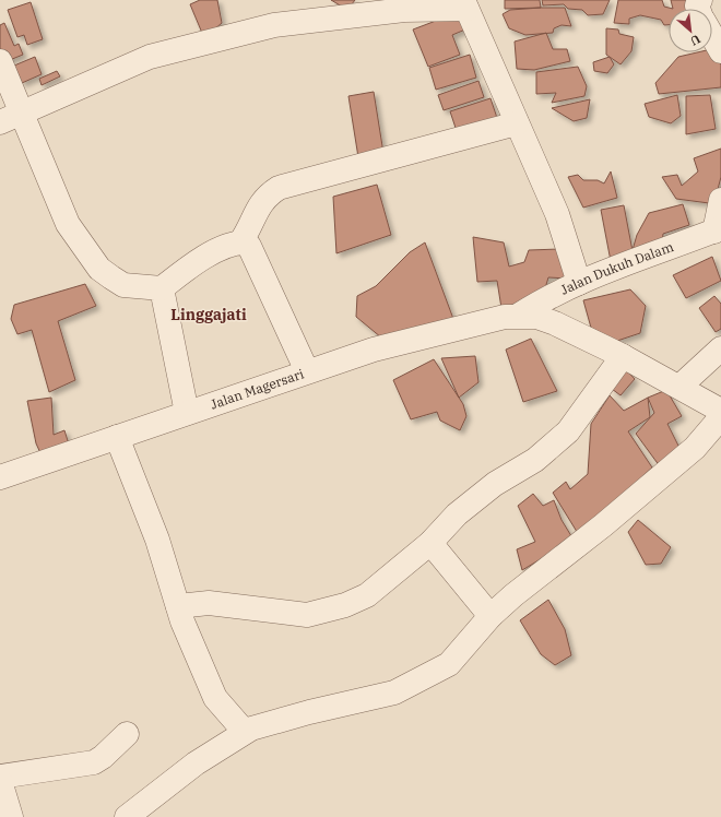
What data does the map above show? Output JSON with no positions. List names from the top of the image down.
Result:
{
  "streets": {
    "street": ["Jalan Dukuh Dalam", "Jalan Magersari"]
  },
  "crossings": [
    ["Jalan Dukuh Dalam", "Jalan Magersari"]
  ],
  "districts": ["Linggajati"],
  "north": "bottom right"
}
